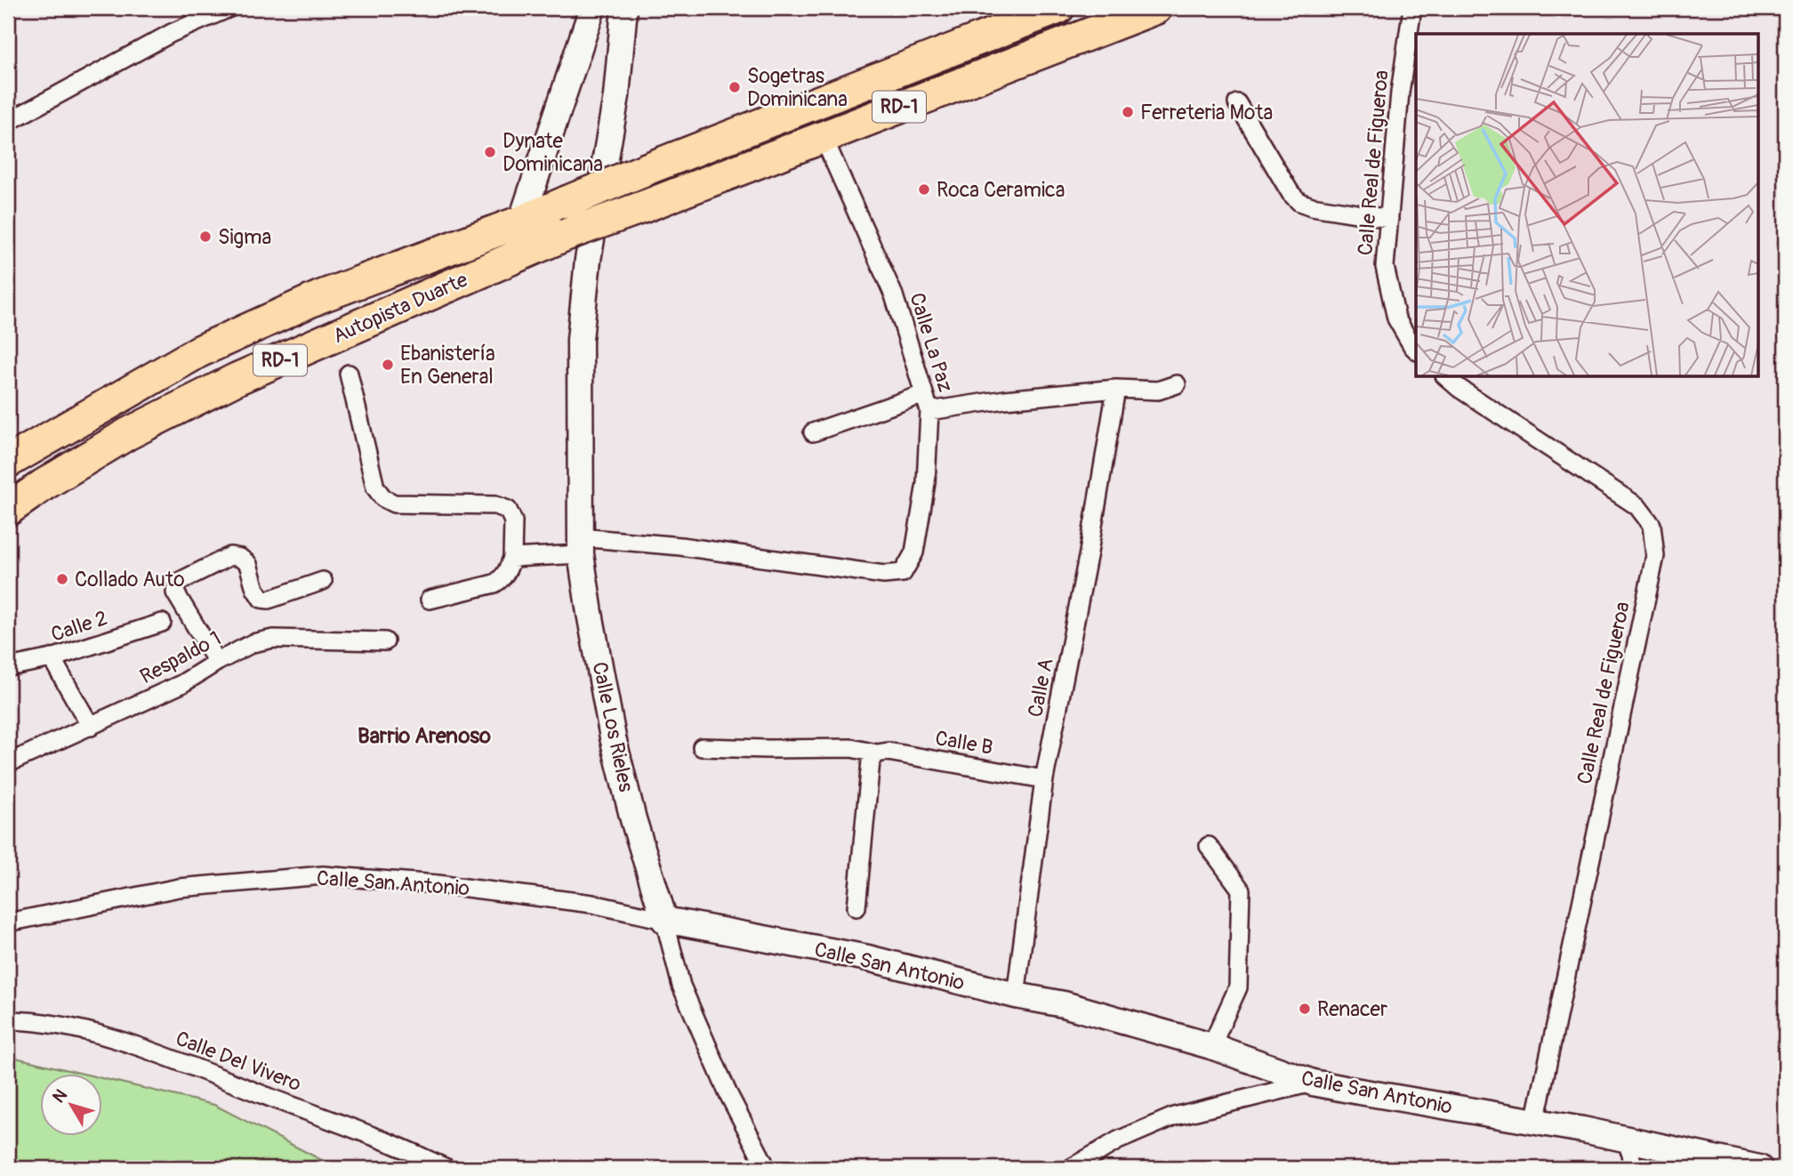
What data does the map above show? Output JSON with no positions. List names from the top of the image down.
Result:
{
  "streets": {
    "highway": ["RD-1", "Autopista Duarte"],
    "street": [
      "Calle Real de Figueroa",
      "Calle La Paz",
      "Calle 2",
      "Respaldo 1",
      "Calle A",
      "Calle Los Rieles",
      "Calle B",
      "Calle San Antonio",
      "Calle Del Vivero"
    ]
  },
  "crossings": [
    ["RD-1", "Autopista Duarte"],
    ["RD-1", "Calle La Paz"],
    ["Calle Real de Figueroa", "Calle San Antonio"],
    ["Autopista Duarte", "Calle La Paz"],
    ["Calle La Paz", "Calle Los Rieles"],
    ["Calle A", "Calle B"],
    ["Calle A", "Calle San Antonio"],
    ["Calle Los Rieles", "Calle San Antonio"]
  ],
  "districts": ["Barrio Arenoso"],
  "places": [
    "Sogetras Dominicana",
    "Ferreteria Mota",
    "Dynate Dominicana",
    "Roca Ceramica",
    "Sigma",
    "Ebanistería En General",
    "Collado Auto",
    "Renacer"
  ],
  "north": "top left"
}
